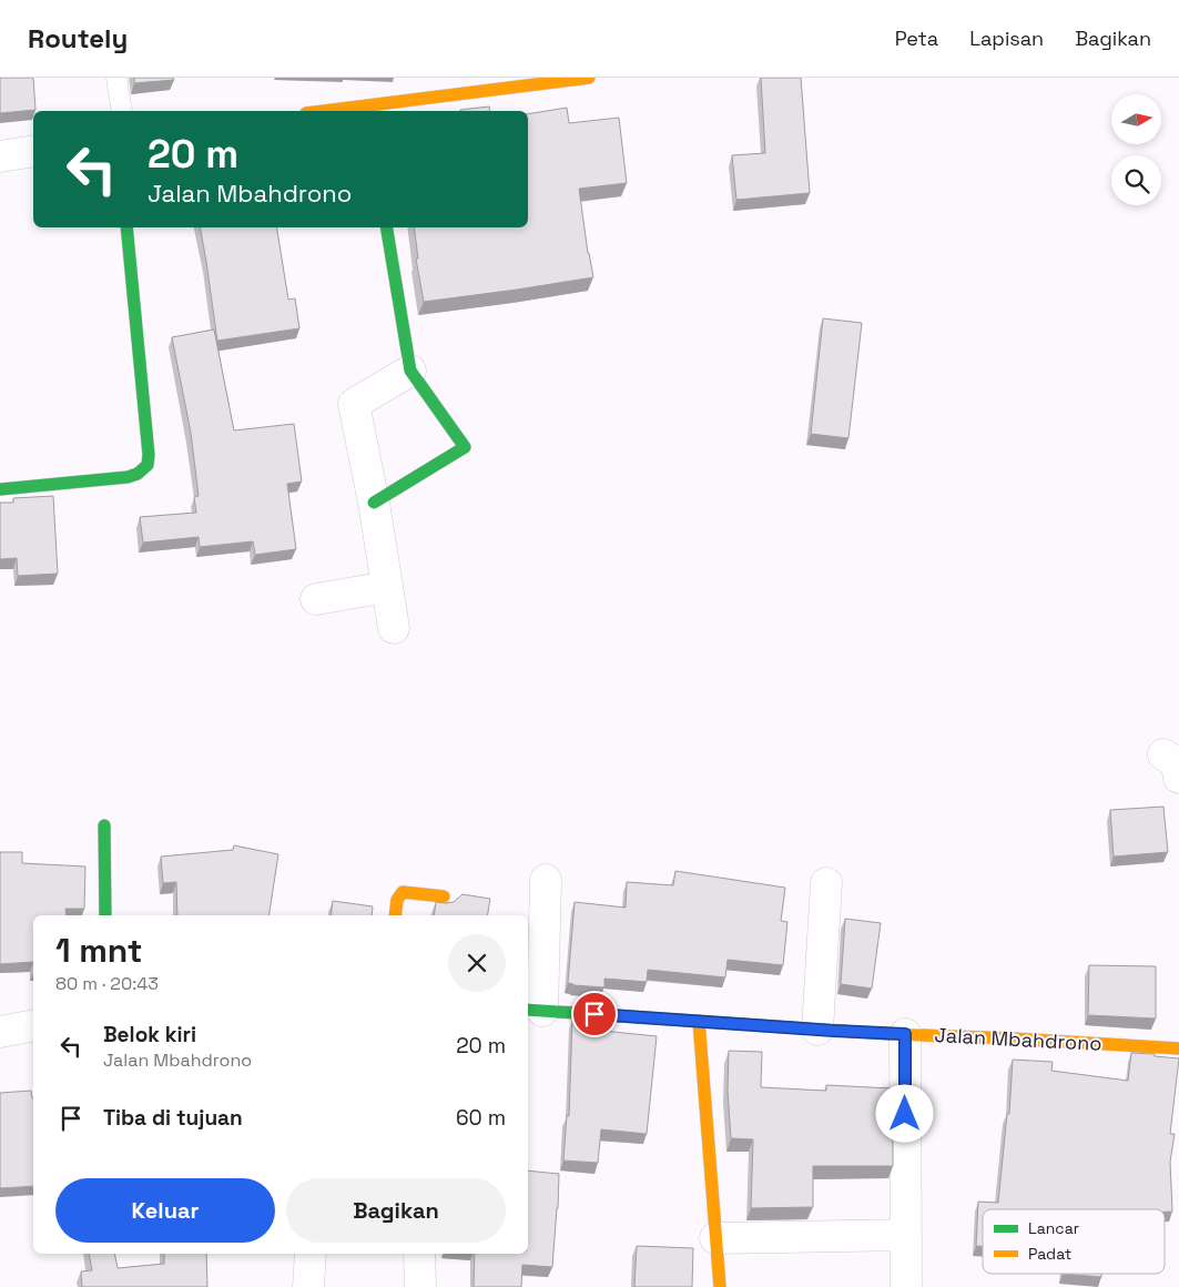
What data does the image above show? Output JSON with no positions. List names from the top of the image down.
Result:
{
  "streets": {
    "street": ["Jalan Mbahdrono"]
  },
  "legend": ["Lancar", "Padat"],
  "north": "right",
  "page": {
    "header": "Routely",
    "nav": ["Peta", "Lapisan", "Bagikan"],
    "turn": ["20 m", "Jalan Mbahdrono"],
    "heading": ["1 mnt", "80 m · 20:43"],
    "list": [
      {
        "name": "Belok kiri",
        "note": "Jalan Mbahdrono",
        "value": "20 m"
      },
      {
        "name": "Tiba di tujuan",
        "value": "60 m"
      }
    ],
    "buttons": ["Keluar", "Bagikan"]
  }
}
